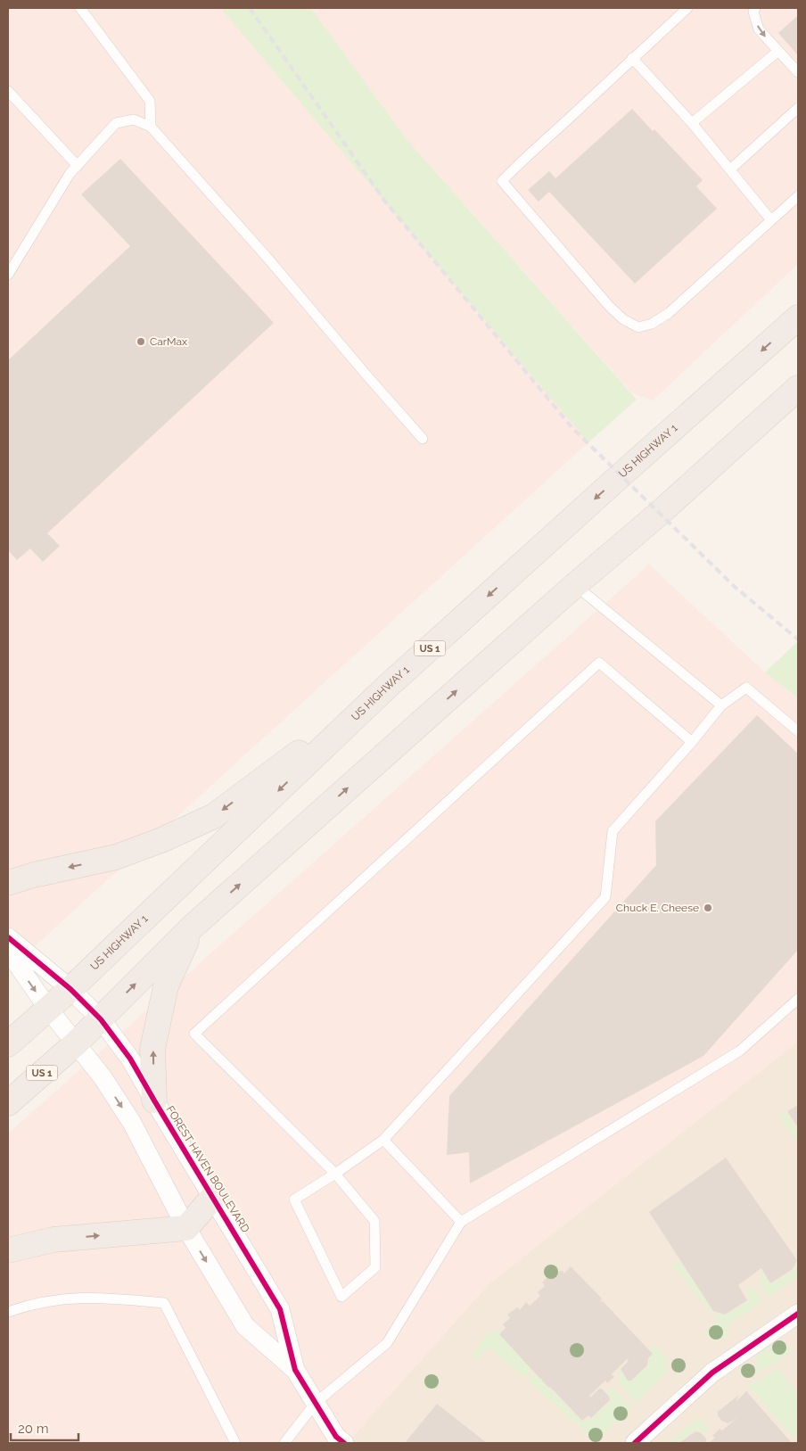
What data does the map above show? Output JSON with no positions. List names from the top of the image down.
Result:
{
  "streets": {
    "highway": ["US HIGHWAY 1", "US 1"],
    "street": ["FOREST HAVEN BOULEVARD"]
  },
  "crossings": [
    ["US HIGHWAY 1", "US 1"],
    ["US HIGHWAY 1", "FOREST HAVEN BOULEVARD"],
    ["US 1", "FOREST HAVEN BOULEVARD"]
  ],
  "places": ["CarMax", "Chuck E. Cheese"],
  "scale_bar": "20 m"
}
